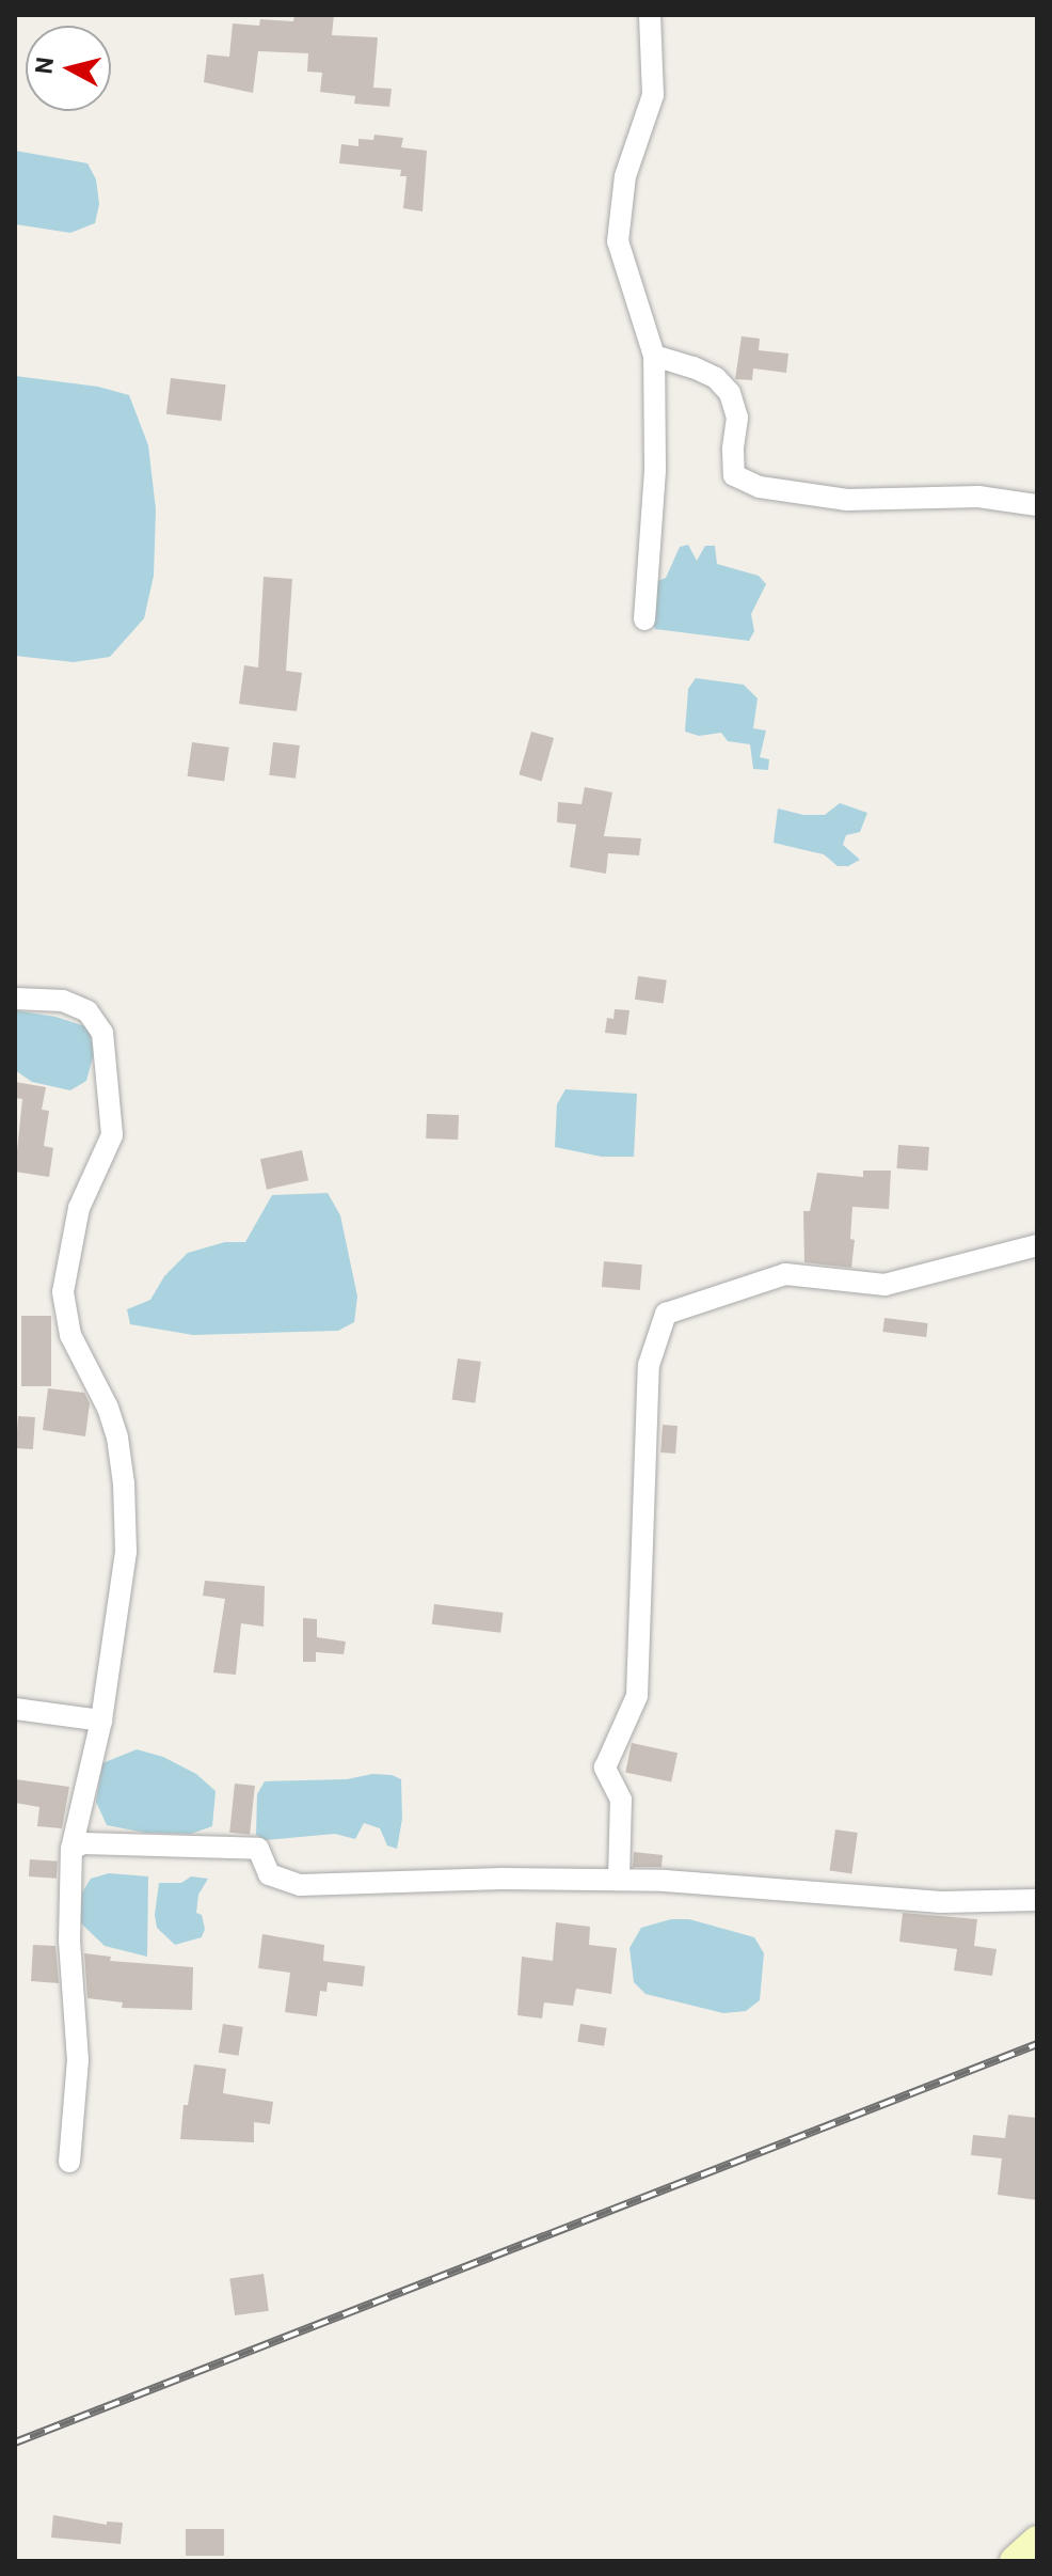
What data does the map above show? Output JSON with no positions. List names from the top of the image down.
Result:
{
  "north": "left"
}
